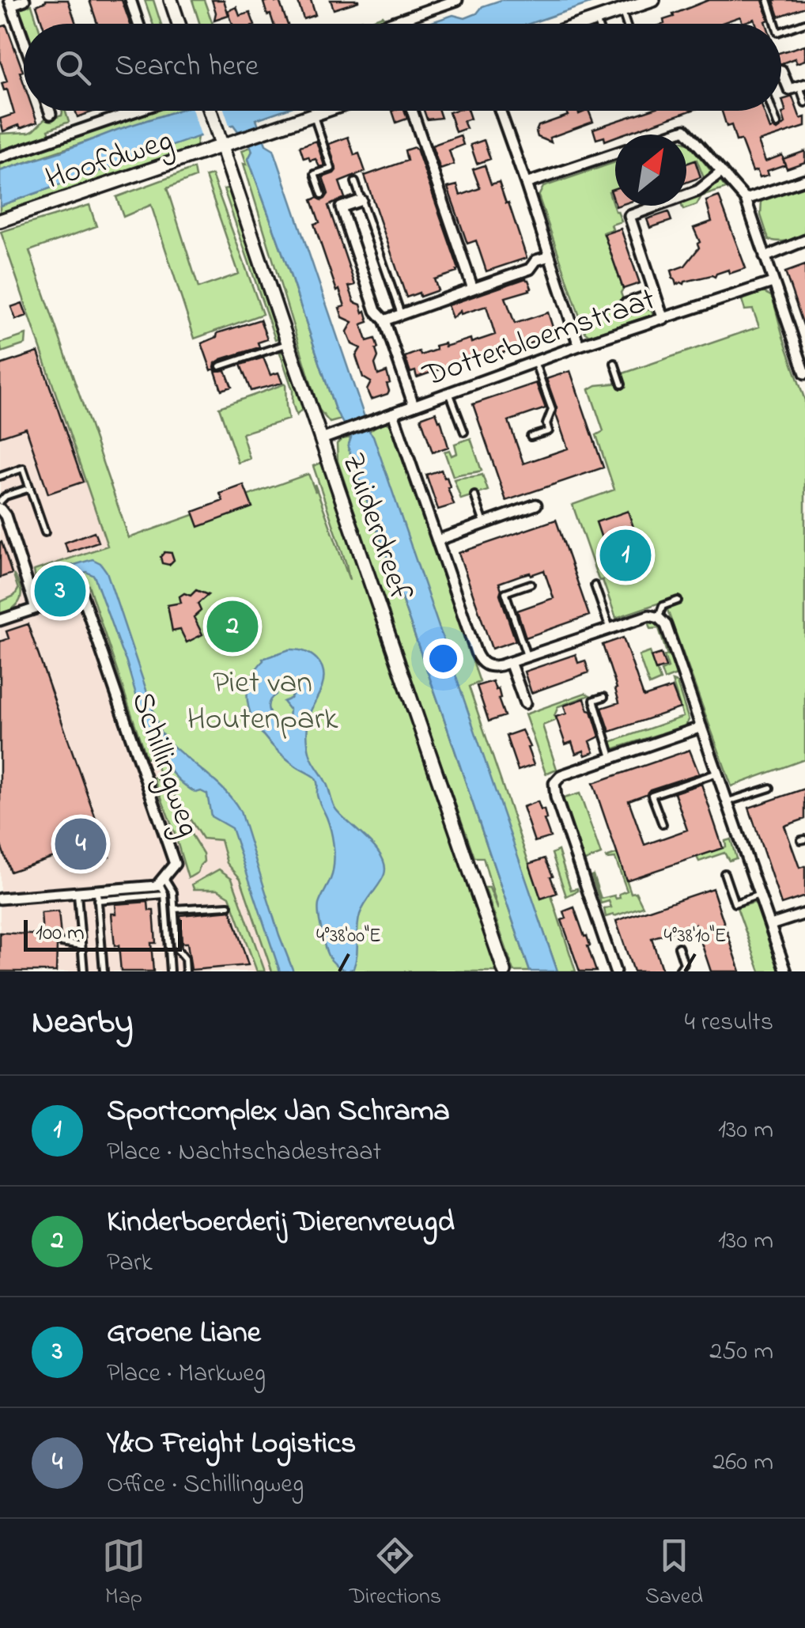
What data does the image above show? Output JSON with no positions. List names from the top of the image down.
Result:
{
  "streets": {
    "street": [
      "Hoofdweg",
      "Dotterbloemstraat",
      "Zuiderdreef",
      "Schillingweg"
    ]
  },
  "crossings": [
    ["Hoofdweg", "Zuiderdreef"],
    ["Dotterbloemstraat", "Zuiderdreef"]
  ],
  "parks": ["Piet van Houtenpark"],
  "scale_bar": "100 m",
  "north": "top right",
  "page": {
    "search": "Search here",
    "pins": [
      "1",
      "3",
      "2",
      "4"
    ],
    "scale": "100 m",
    "heading": ["Nearby", "4 results"],
    "list": [
      {
        "mark": "1",
        "name": "Sportcomplex Jan Schrama",
        "note": "Place · Nachtschadestraat",
        "value": "130 m"
      },
      {
        "mark": "2",
        "name": "Kinderboerderij Dierenvreugd",
        "note": "Park",
        "value": "130 m"
      },
      {
        "mark": "3",
        "name": "Groene Liane",
        "note": "Place · Markweg",
        "value": "250 m"
      },
      {
        "mark": "4",
        "name": "Y&O Freight Logistics",
        "note": "Office · Schillingweg",
        "value": "260 m"
      }
    ],
    "nav": ["Map", "Directions", "Saved"]
  },
  "coordinates": ["4°38'00\"E", "4°38'10\"E"]
}
